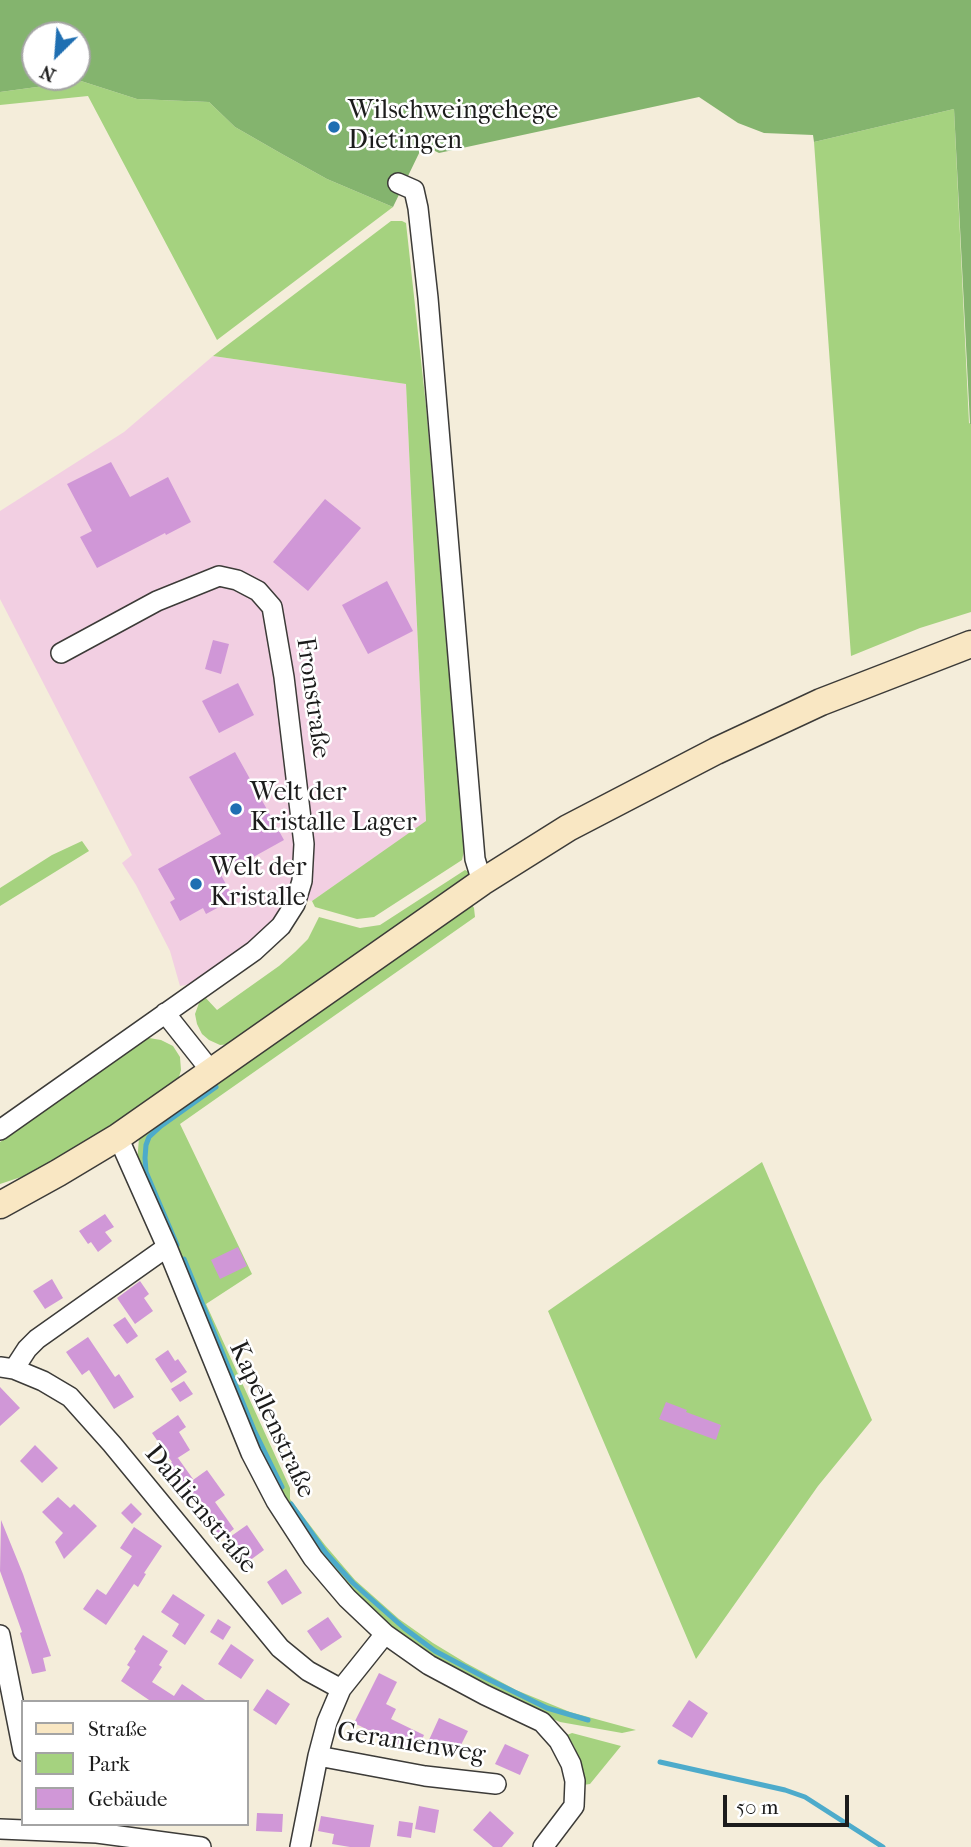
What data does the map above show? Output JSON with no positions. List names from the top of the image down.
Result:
{
  "streets": {
    "street": [
      "Fronstraße",
      "Kapellenstraße",
      "Dahlienstraße",
      "Geranienweg"
    ]
  },
  "crossings": [
    ["Kapellenstraße", "Dahlienstraße"]
  ],
  "places": ["Wilschweingehege Dietingen", "Welt der Kristalle Lager", "Welt der Kristalle"],
  "legend": ["Straße", "Park", "Gebäude"],
  "scale_bar": "50 m",
  "north": "bottom left"
}
